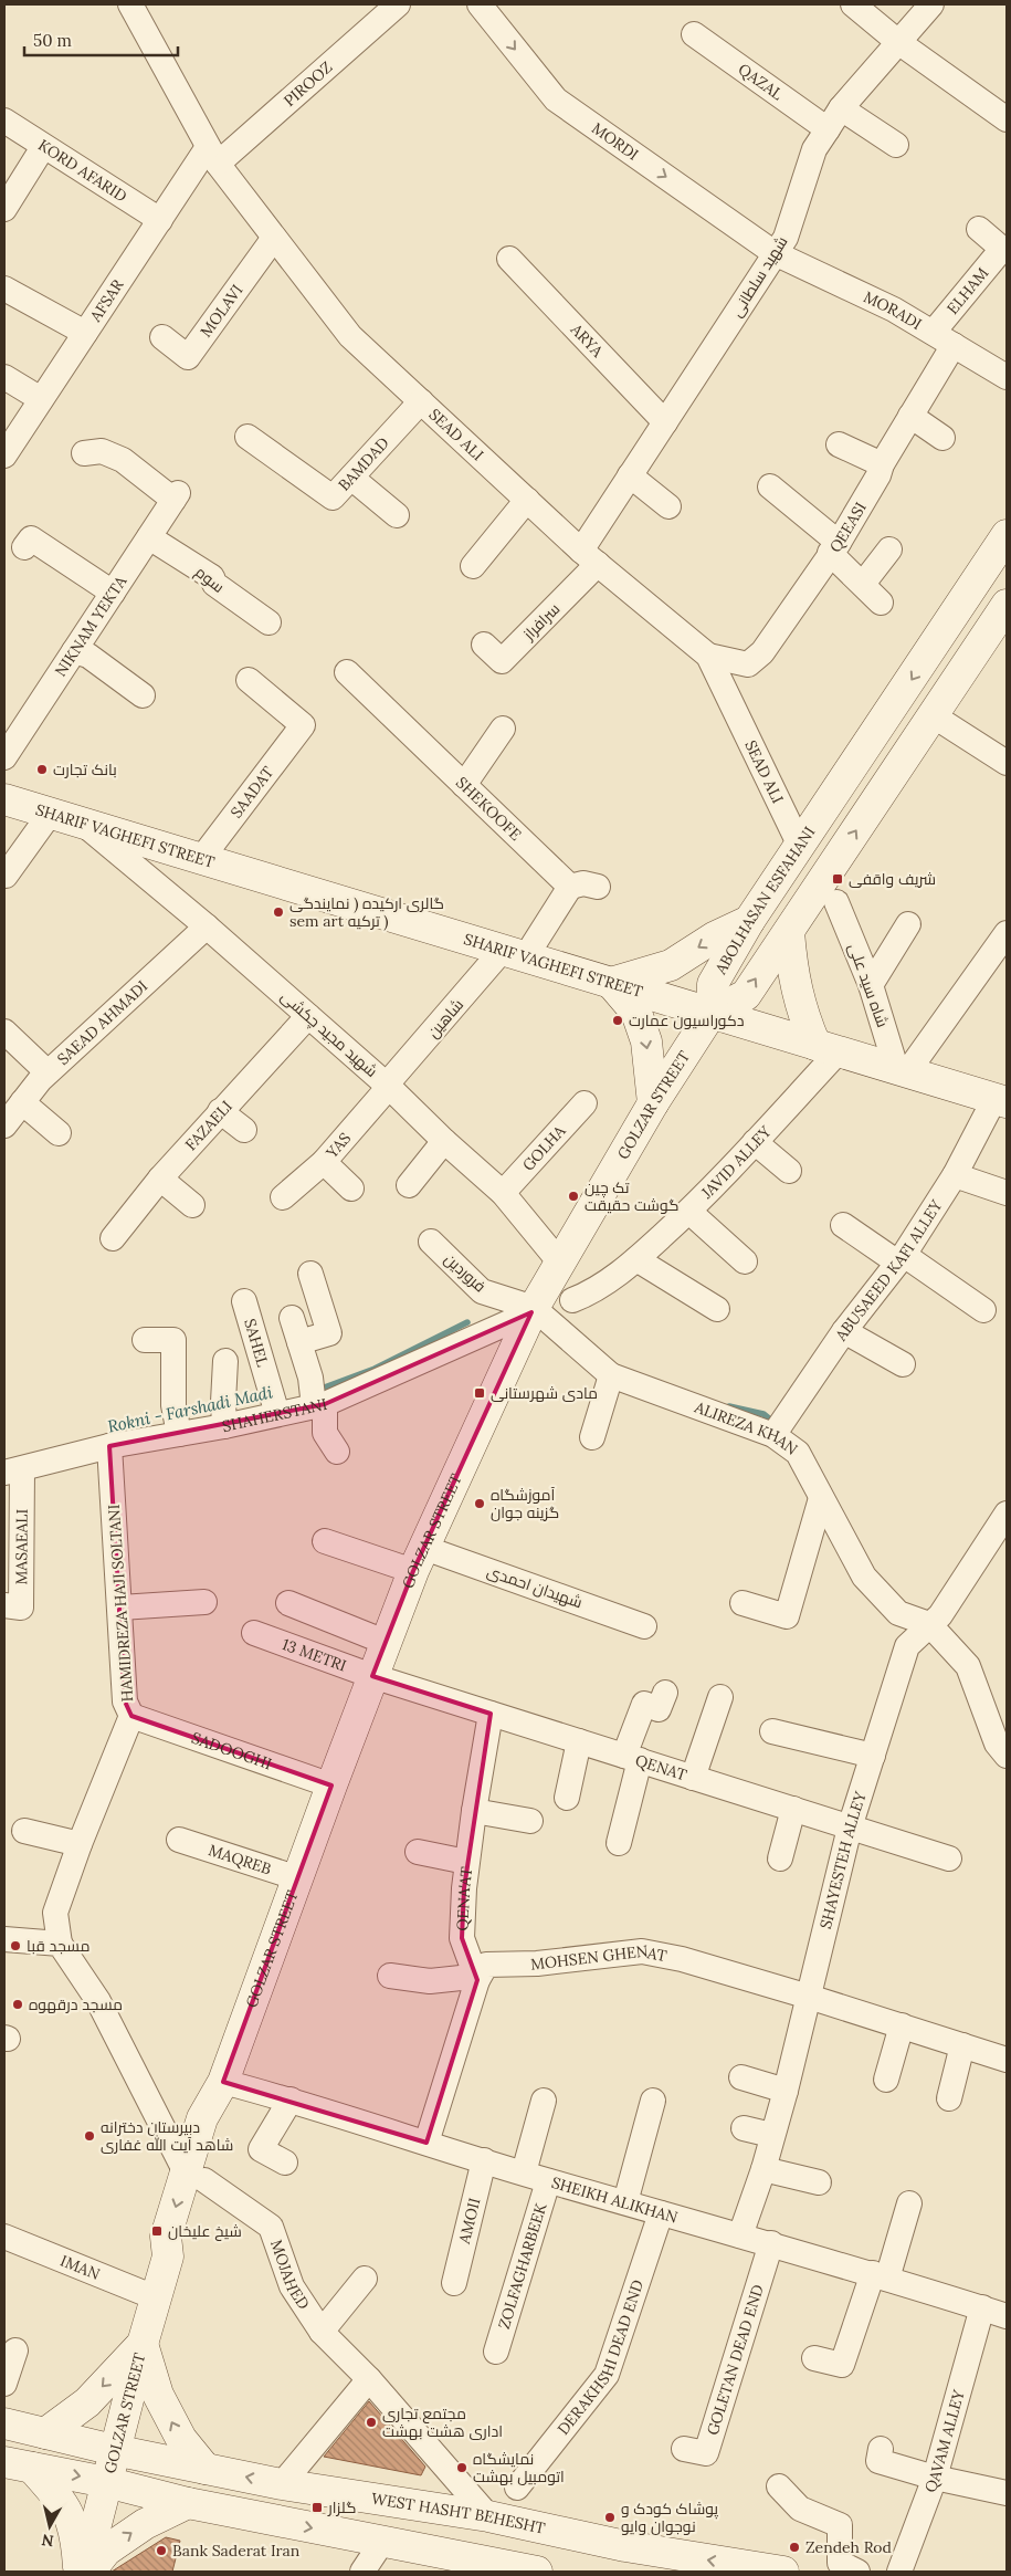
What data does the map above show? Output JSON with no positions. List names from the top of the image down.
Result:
{
  "streets": {
    "main road": [
      "SHARIF VAGHEFI STREET",
      "ABOLHASAN ESFAHANI",
      "GOLZAR STREET",
      "WEST HASHT BEHESHT"
    ],
    "street": [
      "QAZAL",
      "PIROOZ",
      "MORDI",
      "KORD AFARID",
      "شهید سلطانی",
      "ELHAM",
      "AFSAR",
      "MOLAVI",
      "MORADI",
      "ARYA",
      "SEAD ALI",
      "BAMDAD",
      "QEEASI",
      "سوم",
      "سرافراز",
      "NIKNAM YEKTA",
      "SAADAT",
      "SHEKOOFE",
      "شاه سید علی",
      "شاهین",
      "SAEAD AHMADI",
      "شهید مجید چکشی",
      "FAZAELI",
      "YAS",
      "GOLHA",
      "JAVID ALLEY",
      "ABUSAEED KAFI ALLEY",
      "فروردین",
      "SAHEL",
      "SHAHERSTANI",
      "ALIREZA KHAN",
      "MASAEALI",
      "شهیدان احمدی",
      "HAMIDREZA HAJI SOLTANI",
      "13 METRI",
      "SADOOGHI",
      "QENAT",
      "MAQREB",
      "SHAYESTEH ALLEY",
      "QENA'AT",
      "MOHSEN GHENAT",
      "SHEIKH ALIKHAN",
      "AMOII",
      "IMAN",
      "ZOLFAGHARBEEK",
      "MOJAHED",
      "DERAKHSHI DEAD END",
      "GOLETAN DEAD END",
      "QAVAM ALLEY"
    ]
  },
  "crossings": [
    ["QAZAL", "شهید سلطانی"],
    ["PIROOZ", "AFSAR"],
    ["PIROOZ", "SEAD ALI"],
    ["MORDI", "شهید سلطانی"],
    ["MORDI", "MORADI"],
    ["KORD AFARID", "AFSAR"],
    ["شهید سلطانی", "MORADI"],
    ["شهید سلطانی", "ARYA"],
    ["شهید سلطانی", "SEAD ALI"],
    ["شهید سلطانی", "سرافراز"],
    ["ELHAM", "MORADI"],
    ["ELHAM", "QEEASI"],
    ["AFSAR", "SEAD ALI"],
    ["MOLAVI", "SEAD ALI"],
    ["MORADI", "QEEASI"],
    ["SEAD ALI", "BAMDAD"],
    ["SEAD ALI", "QEEASI"],
    ["SEAD ALI", "سرافراز"],
    ["SEAD ALI", "ABOLHASAN ESFAHANI"],
    ["سوم", "NIKNAM YEKTA"],
    ["SAADAT", "SHARIF VAGHEFI STREET"],
    ["SHARIF VAGHEFI STREET", "ABOLHASAN ESFAHANI"],
    ["SHARIF VAGHEFI STREET", "شاه سید علی"],
    ["SHARIF VAGHEFI STREET", "شاهین"],
    ["SHARIF VAGHEFI STREET", "شهید مجید چکشی"],
    ["SHARIF VAGHEFI STREET", "GOLZAR STREET"],
    ["SHARIF VAGHEFI STREET", "JAVID ALLEY"],
    ["SHARIF VAGHEFI STREET", "ABUSAEED KAFI ALLEY"],
    ["ABOLHASAN ESFAHANI", "GOLZAR STREET"],
    ["شاهین", "شهید مجید چکشی"],
    ["شاهین", "YAS"],
    ["SAEAD AHMADI", "شهید مجید چکشی"],
    ["شهید مجید چکشی", "GOLZAR STREET"],
    ["شهید مجید چکشی", "FAZAELI"],
    ["شهید مجید چکشی", "YAS"],
    ["شهید مجید چکشی", "GOLHA"],
    ["GOLZAR STREET", "فروردین"],
    ["GOLZAR STREET", "SHAHERSTANI"],
    ["GOLZAR STREET", "ALIREZA KHAN"],
    ["GOLZAR STREET", "شهیدان احمدی"],
    ["GOLZAR STREET", "13 METRI"],
    ["GOLZAR STREET", "SADOOGHI"],
    ["GOLZAR STREET", "QENAT"],
    ["GOLZAR STREET", "MAQREB"],
    ["GOLZAR STREET", "SHEIKH ALIKHAN"],
    ["GOLZAR STREET", "IMAN"],
    ["GOLZAR STREET", "MOJAHED"],
    ["GOLZAR STREET", "WEST HASHT BEHESHT"],
    ["ABUSAEED KAFI ALLEY", "ALIREZA KHAN"],
    ["فروردین", "SHAHERSTANI"],
    ["فروردین", "ALIREZA KHAN"],
    ["SAHEL", "SHAHERSTANI"],
    ["SHAHERSTANI", "ALIREZA KHAN"],
    ["SHAHERSTANI", "MASAEALI"],
    ["SHAHERSTANI", "HAMIDREZA HAJI SOLTANI"],
    ["ALIREZA KHAN", "SHAYESTEH ALLEY"],
    ["HAMIDREZA HAJI SOLTANI", "SADOOGHI"],
    ["13 METRI", "QENAT"],
    ["QENAT", "SHAYESTEH ALLEY"],
    ["QENAT", "QENA'AT"],
    ["SHAYESTEH ALLEY", "MOHSEN GHENAT"],
    ["SHAYESTEH ALLEY", "SHEIKH ALIKHAN"],
    ["QENA'AT", "MOHSEN GHENAT"],
    ["SHEIKH ALIKHAN", "AMOII"],
    ["SHEIKH ALIKHAN", "ZOLFAGHARBEEK"],
    ["SHEIKH ALIKHAN", "DERAKHSHI DEAD END"],
    ["SHEIKH ALIKHAN", "GOLETAN DEAD END"],
    ["SHEIKH ALIKHAN", "QAVAM ALLEY"],
    ["MOJAHED", "WEST HASHT BEHESHT"]
  ],
  "one_way": ["MORDI"],
  "water": ["Rokni - Farshadi Madi"],
  "places": {
    "other": [
      "بانک تجارت",
      "گالری ارکیده ( نمایندگی sem art ترکیه )",
      "دکوراسیون عمارت",
      "تک چین گوشت حقیقت",
      "آموزشگاه گزینه جوان",
      "مسجد قبا",
      "مسجد درقهوه",
      "دبیرستان دخترانه شاهد آیت الله غفاری",
      "مجتمع تجاری اداری هشت بهشت",
      "نمایشگاه اتومبیل بهشت",
      "پوشاک کودک و نوجوان وایو",
      "Zendeh Rod",
      "Bank Saderat Iran"
    ],
    "transit": [
      "شریف واقفی",
      "مادی شهرستانی",
      "شیخ علیخان",
      "گلزار"
    ]
  },
  "scale_bar": "50 m",
  "north": "bottom"
}
